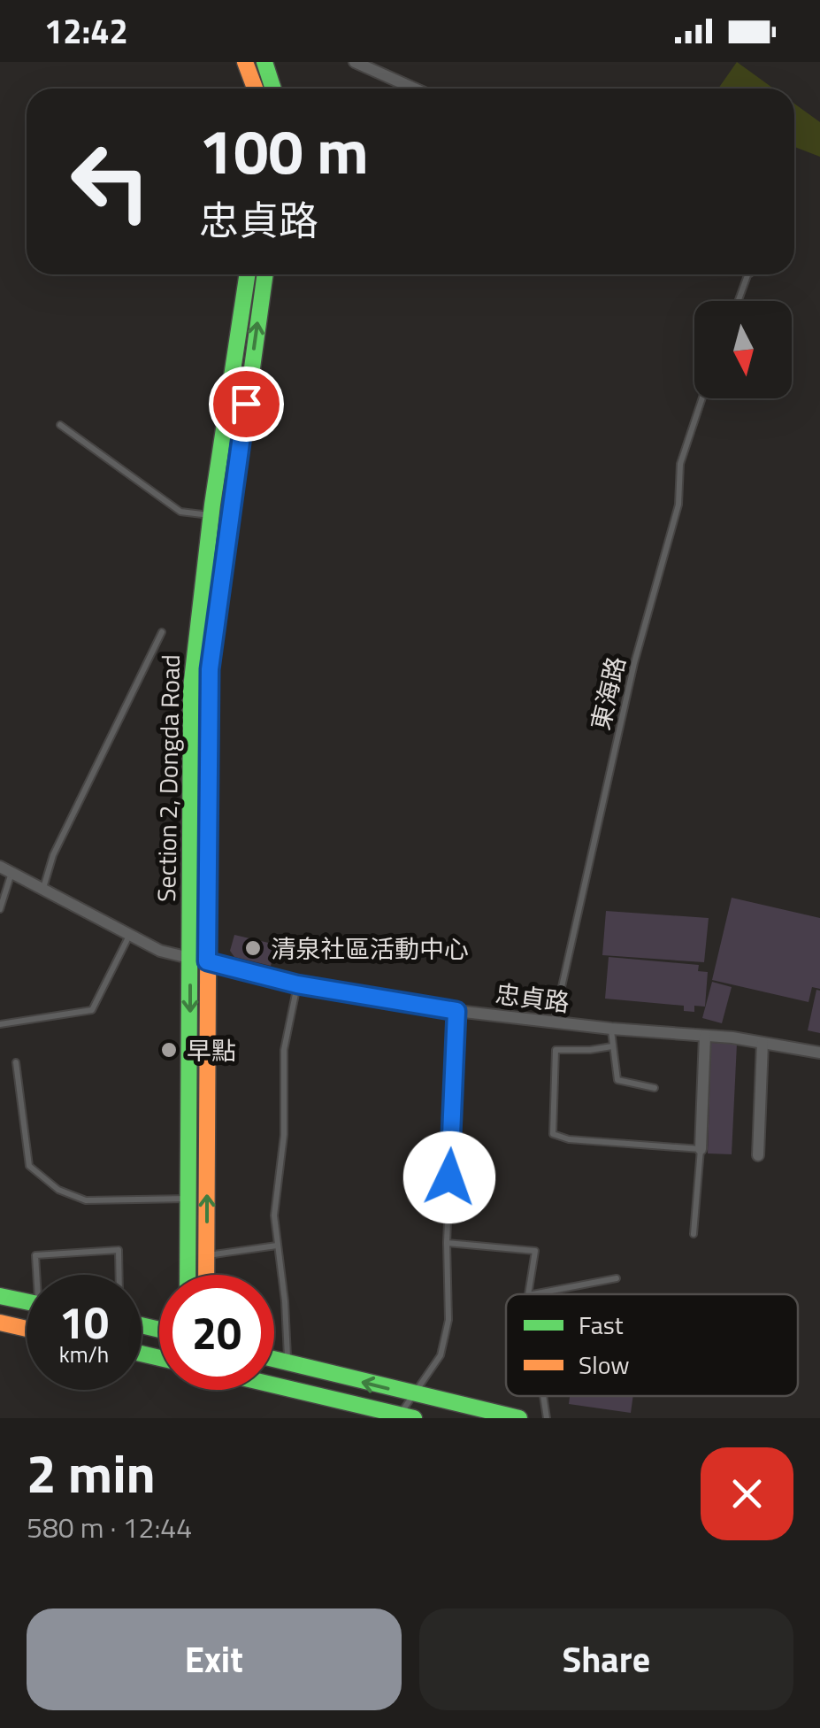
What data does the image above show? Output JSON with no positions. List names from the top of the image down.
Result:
{
  "streets": {
    "street": ["Section 2, Dongda Road", "忠貞路"],
    "lane": ["東海路"]
  },
  "crossings": [
    ["東海路", "忠貞路"],
    ["Section 2, Dongda Road", "忠貞路"]
  ],
  "places": ["清泉社區活動中心", "早點"],
  "legend": ["Fast", "Slow"],
  "north": "bottom",
  "page": {
    "status": "12:42",
    "turn": ["100 m", "忠貞路"],
    "speed": "10 km/h",
    "limit": "20",
    "heading": ["2 min", "580 m · 12:44"],
    "buttons": ["Exit", "Share"]
  }
}
